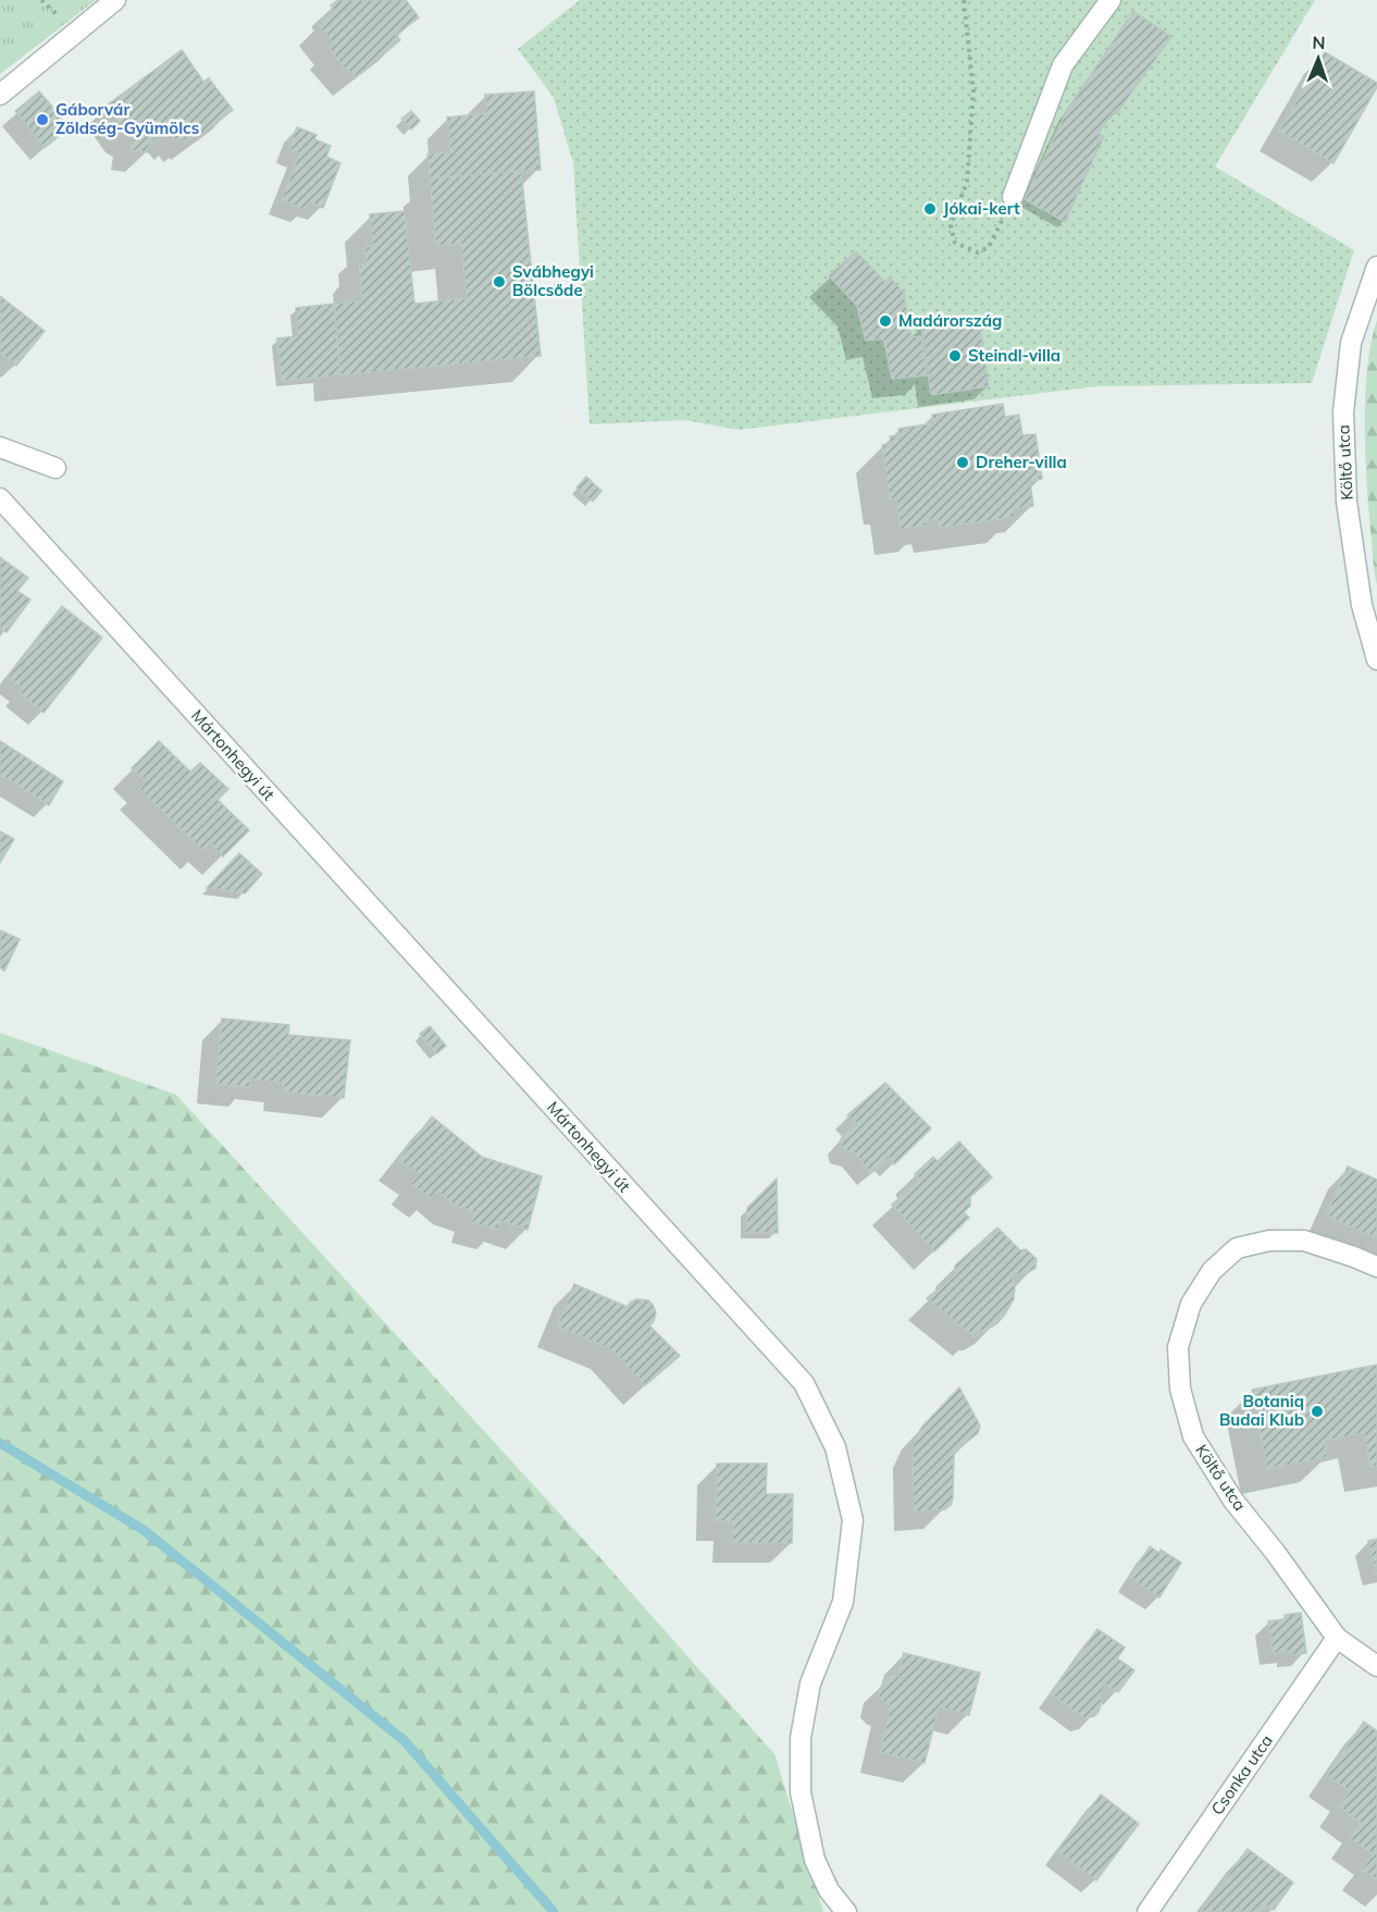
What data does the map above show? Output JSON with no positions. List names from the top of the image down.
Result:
{
  "streets": {
    "street": ["Költő utca", "Mártonhegyi út", "Csonka utca"]
  },
  "crossings": [
    ["Költő utca", "Csonka utca"]
  ],
  "places": [
    "Gáborvár Zöldség-Gyümölcs",
    "Jókai-kert",
    "Svábhegyi Bölcsőde",
    "Madárország",
    "Steindl-villa",
    "Dreher-villa",
    "Botaniq Budai Klub"
  ],
  "north": "top"
}
